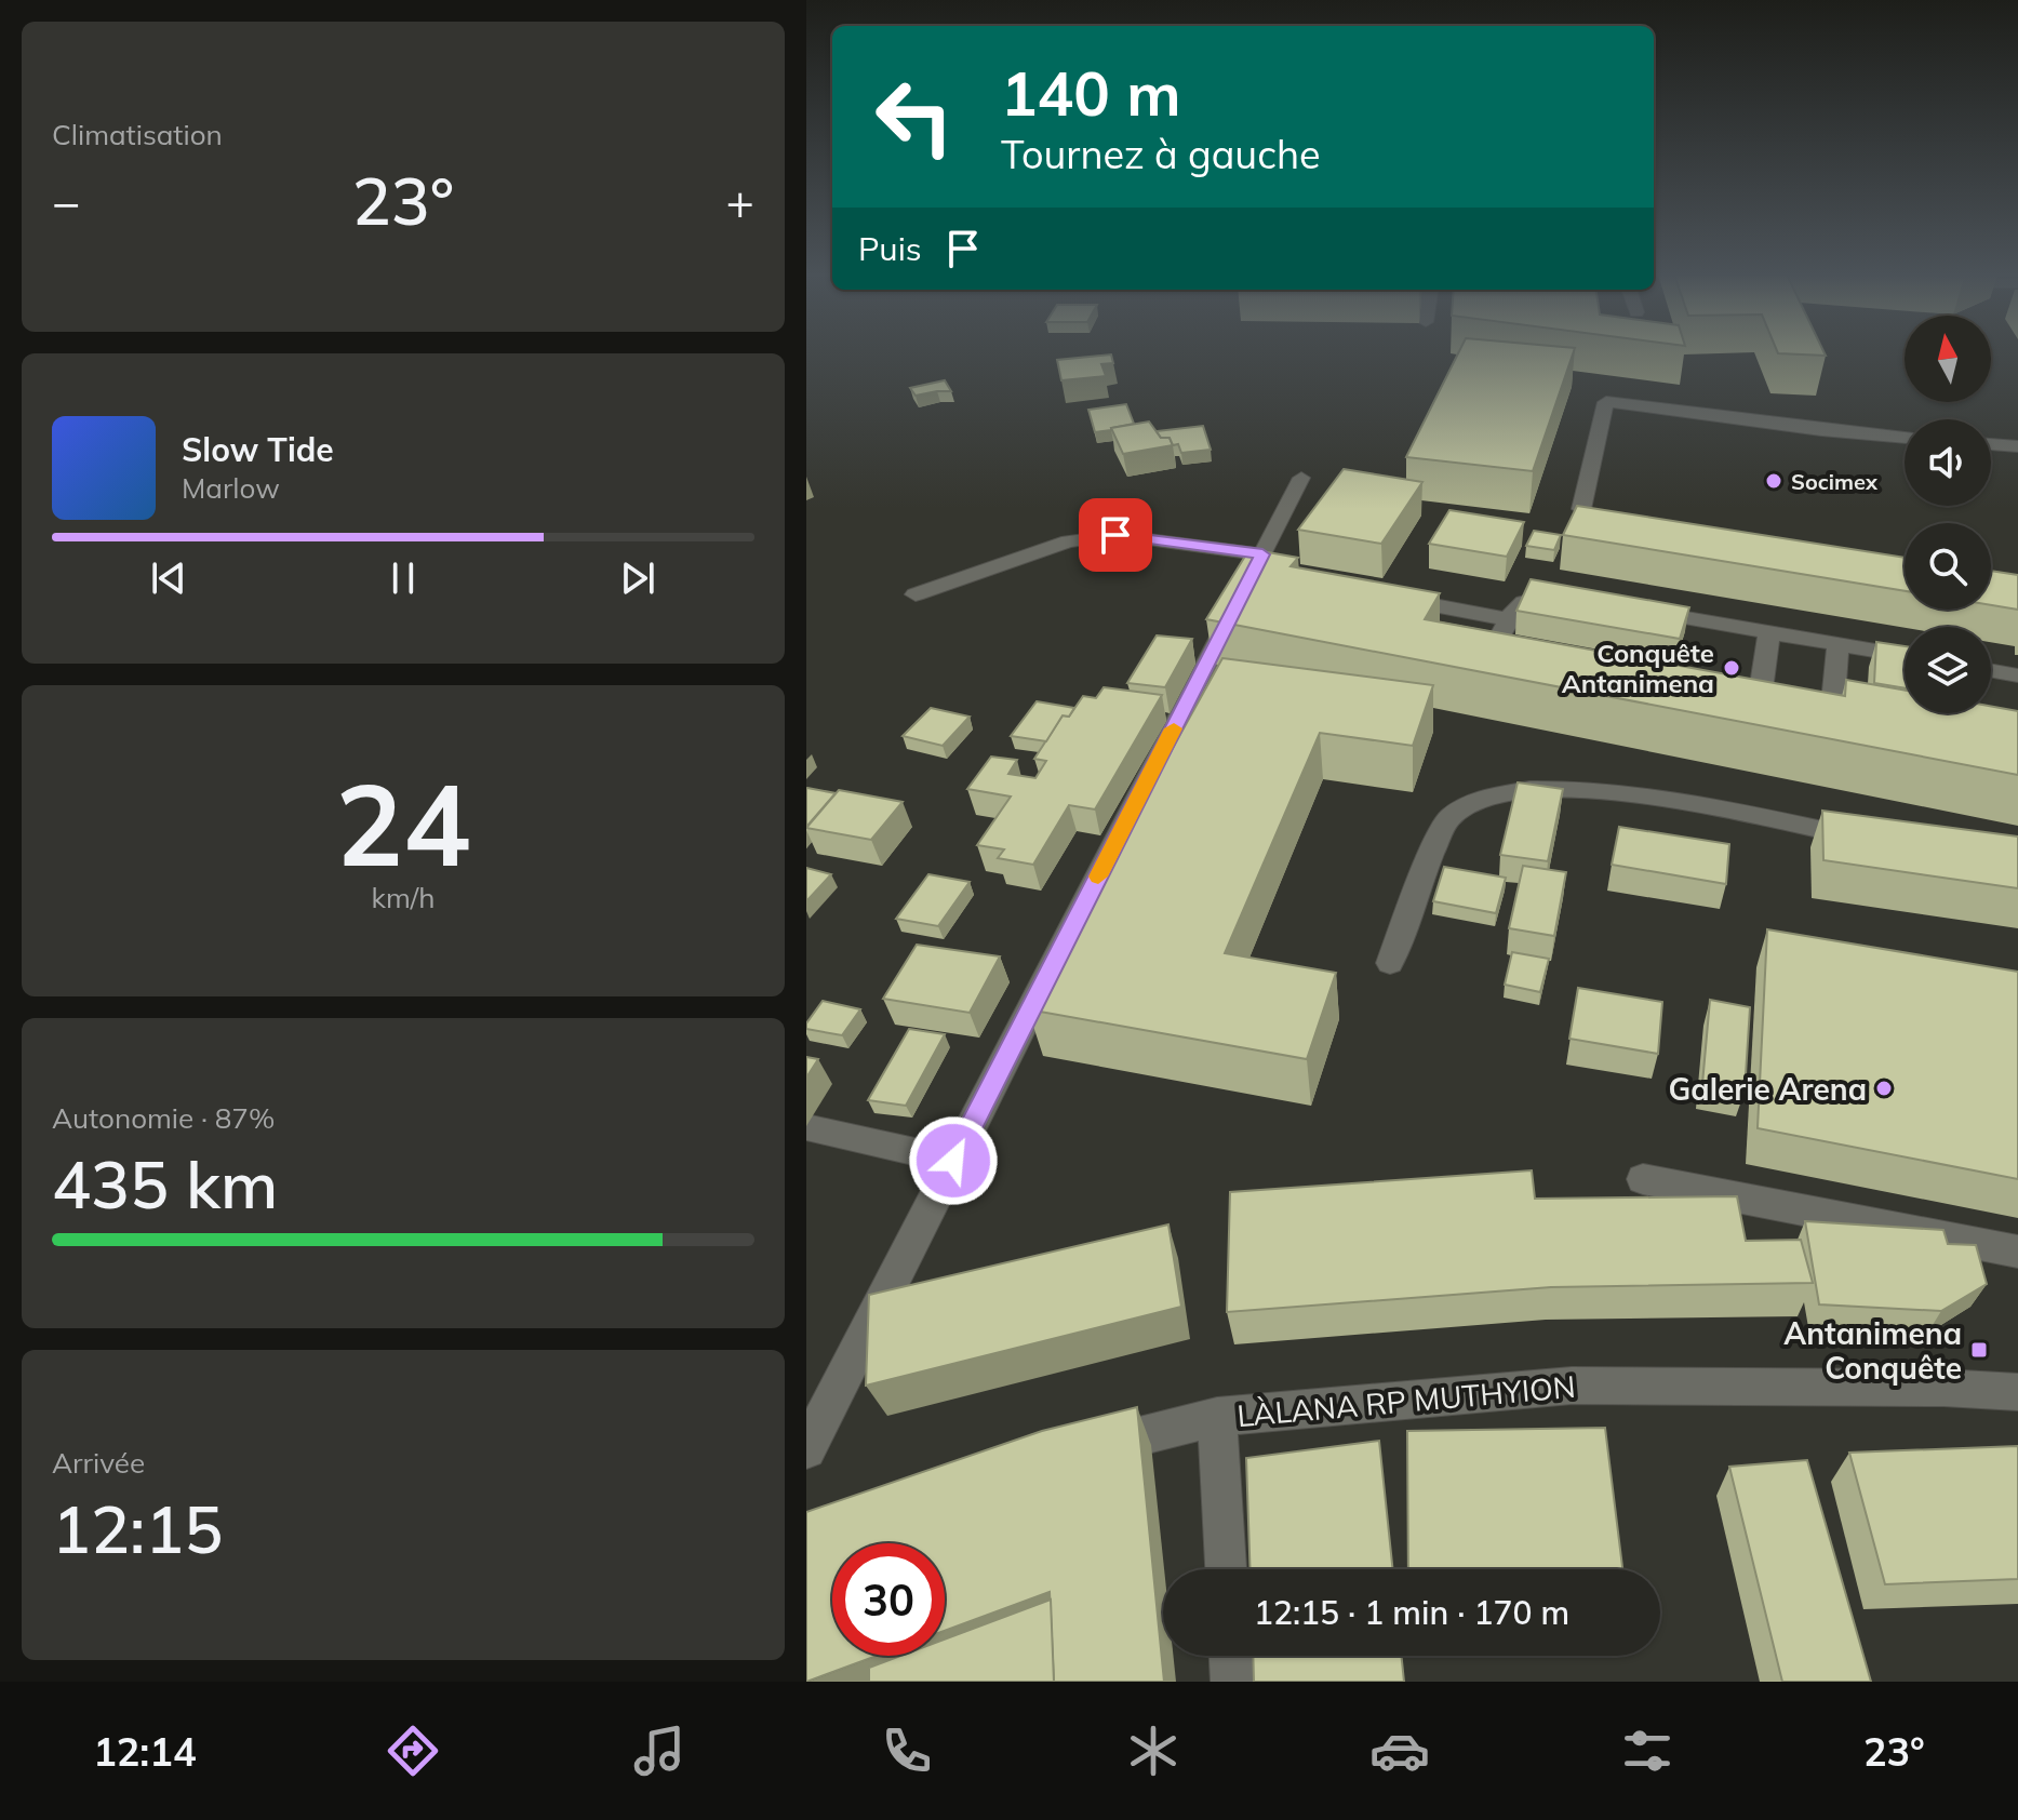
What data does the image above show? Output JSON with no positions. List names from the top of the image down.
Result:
{
  "streets": {
    "street": ["LÀLANA RP MUTHYION"]
  },
  "places": {
    "other": ["Socimex", "Conquête Antanimena", "Galerie Arena"],
    "transit": ["Antanimena Conquête"]
  },
  "north": "top",
  "page": {
    "tile": [
      "Climatisation",
      ["24", "km/h"],
      ["Autonomie · 87%", "435 km"],
      ["Arrivée", "12:15"]
    ],
    "turn": ["140 m", "Tournez à gauche"],
    "heat": ["−", "23°", "+"],
    "then": "Puis",
    "song": ["Slow Tide", "Marlow"],
    "limit": "30",
    "trip": "12:15 · 1 min · 170 m",
    "tabs": ["12:14", "23°"]
  }
}
